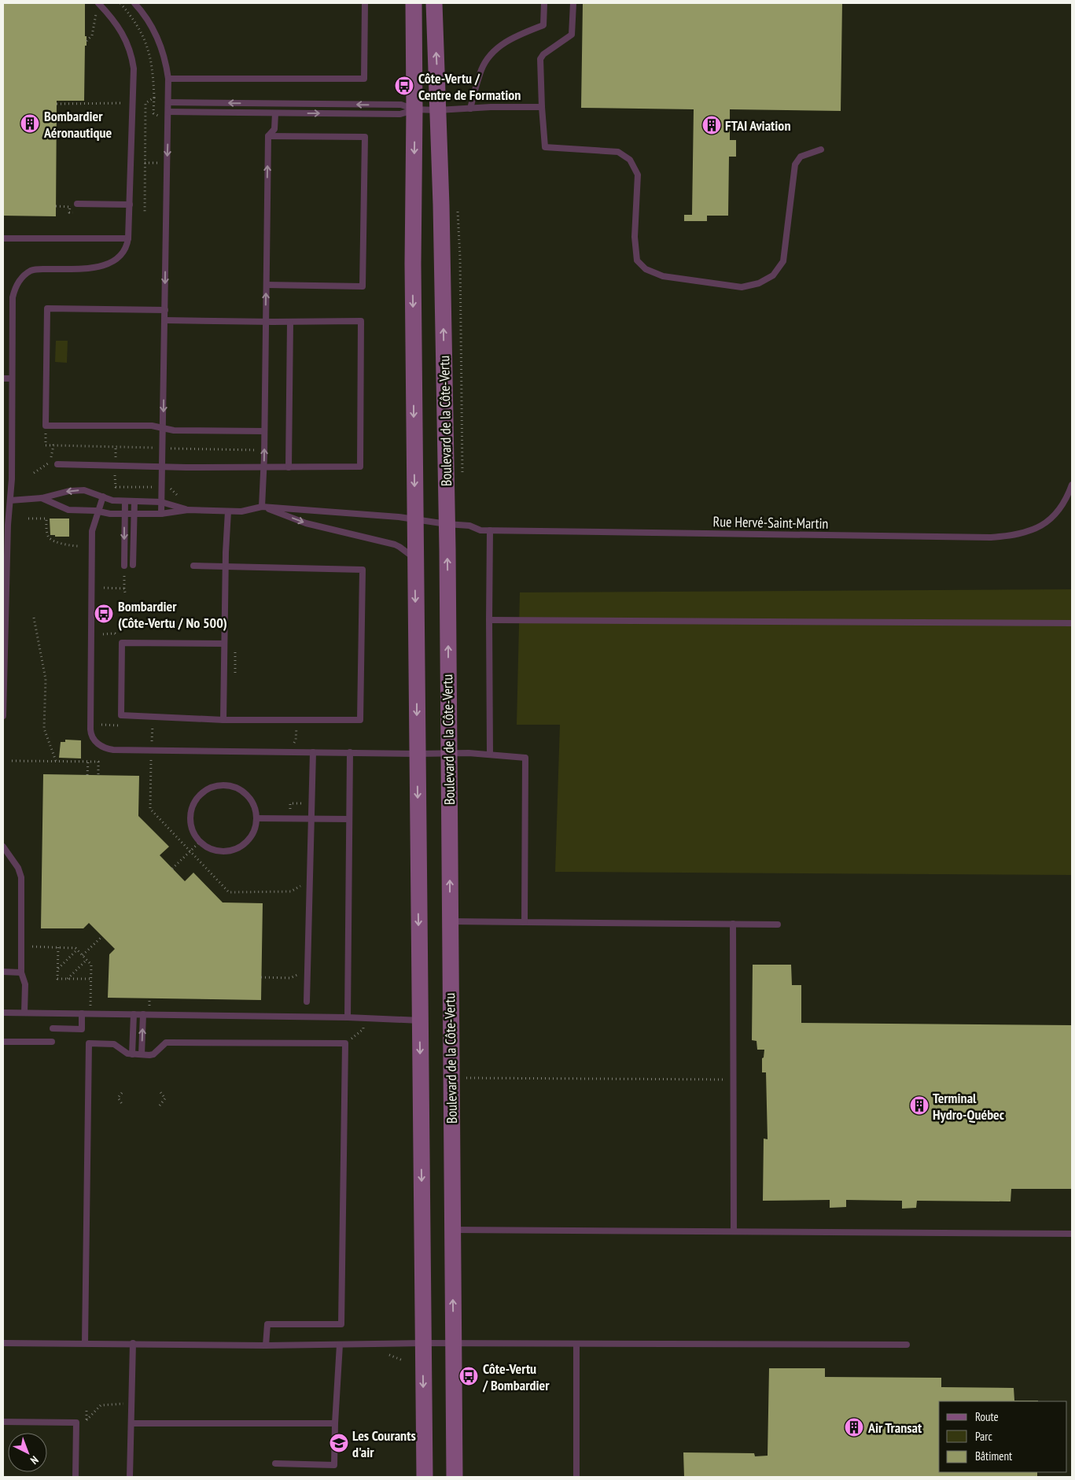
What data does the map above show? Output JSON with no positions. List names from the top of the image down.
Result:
{
  "streets": {
    "street": ["Boulevard de la Côte-Vertu"],
    "lane": ["Rue Hervé-Saint-Martin"]
  },
  "crossings": [
    ["Boulevard de la Côte-Vertu", "Rue Hervé-Saint-Martin"]
  ],
  "places": {
    "bus stop": ["Côte-Vertu / Centre de Formation", "Bombardier (Côte-Vertu / No 500)", "Côte-Vertu / Bombardier"],
    "building": [
      "Bombardier Aéronautique",
      "FTAI Aviation",
      "Terminal Hydro-Québec",
      "Air Transat"
    ],
    "school or university": ["Les Courants d'air"]
  },
  "legend": ["Route", "Parc", "Bâtiment"],
  "north": "bottom right"
}
